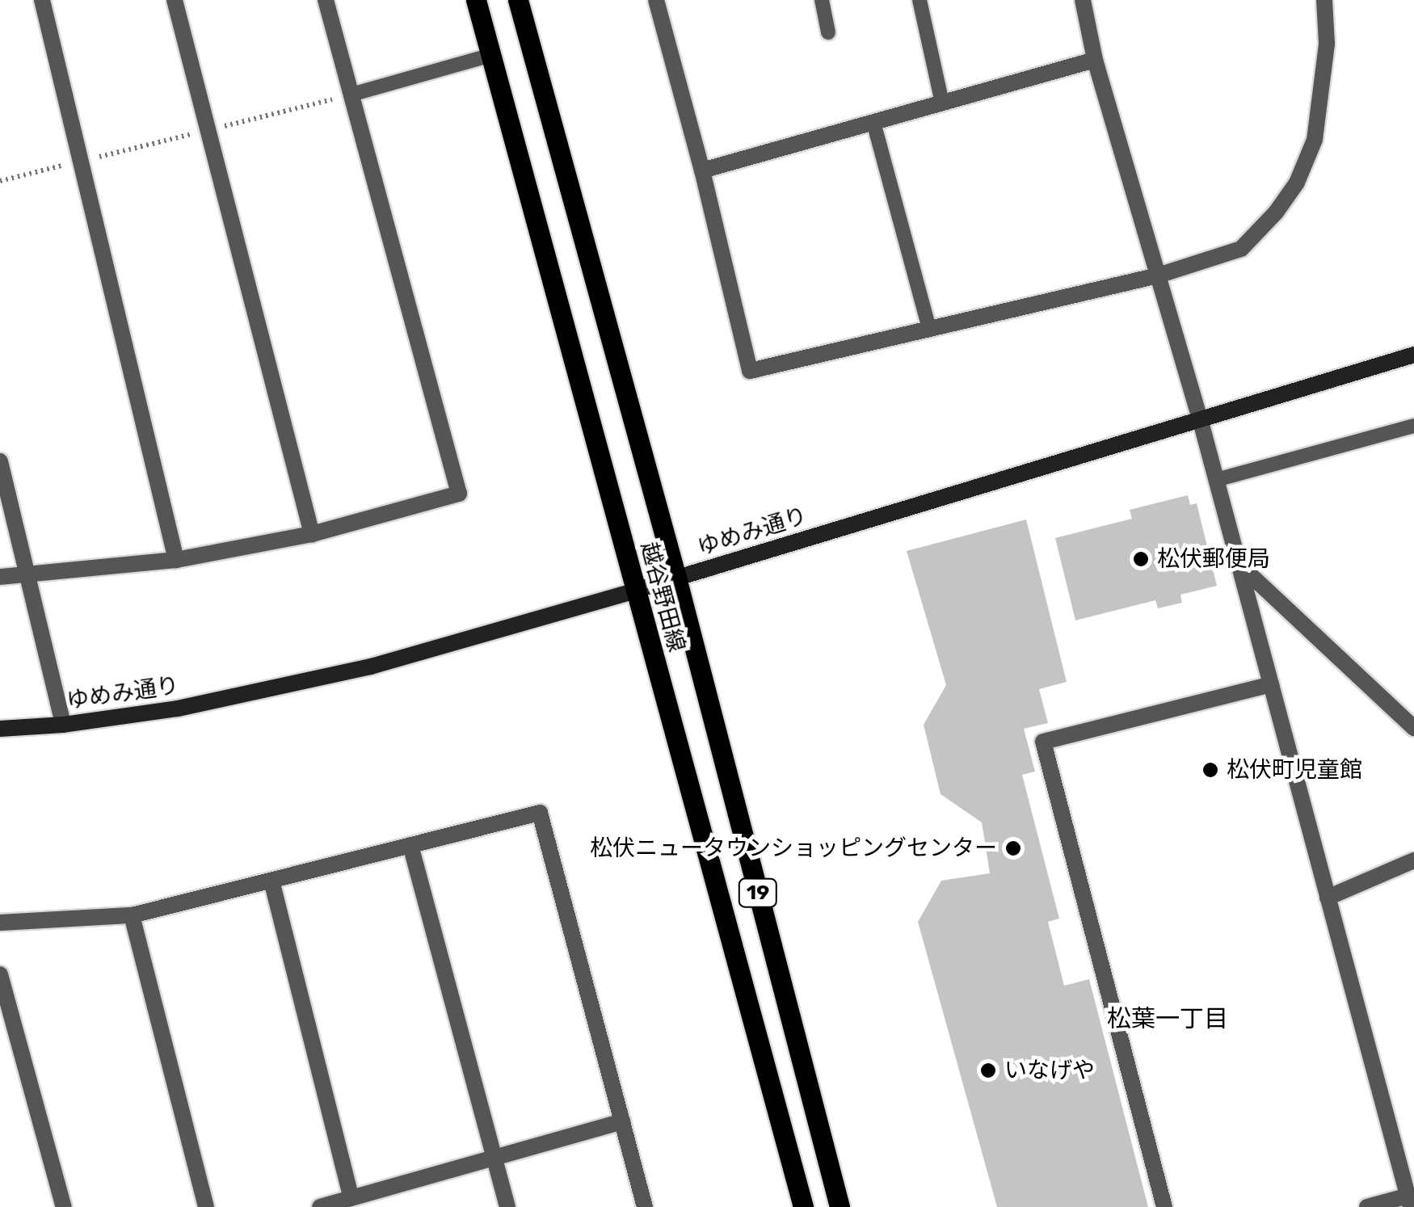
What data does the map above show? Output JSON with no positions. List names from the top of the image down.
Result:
{
  "streets": {
    "main road": ["越谷野田線", "19"],
    "street": ["ゆめみ通り"]
  },
  "crossings": [
    ["ゆめみ通り", "越谷野田線"]
  ],
  "districts": ["松葉一丁目"],
  "places": [
    "松伏郵便局",
    "松伏町児童館",
    "松伏ニュータウンショッピングセンター",
    "いなげや"
  ]
}
